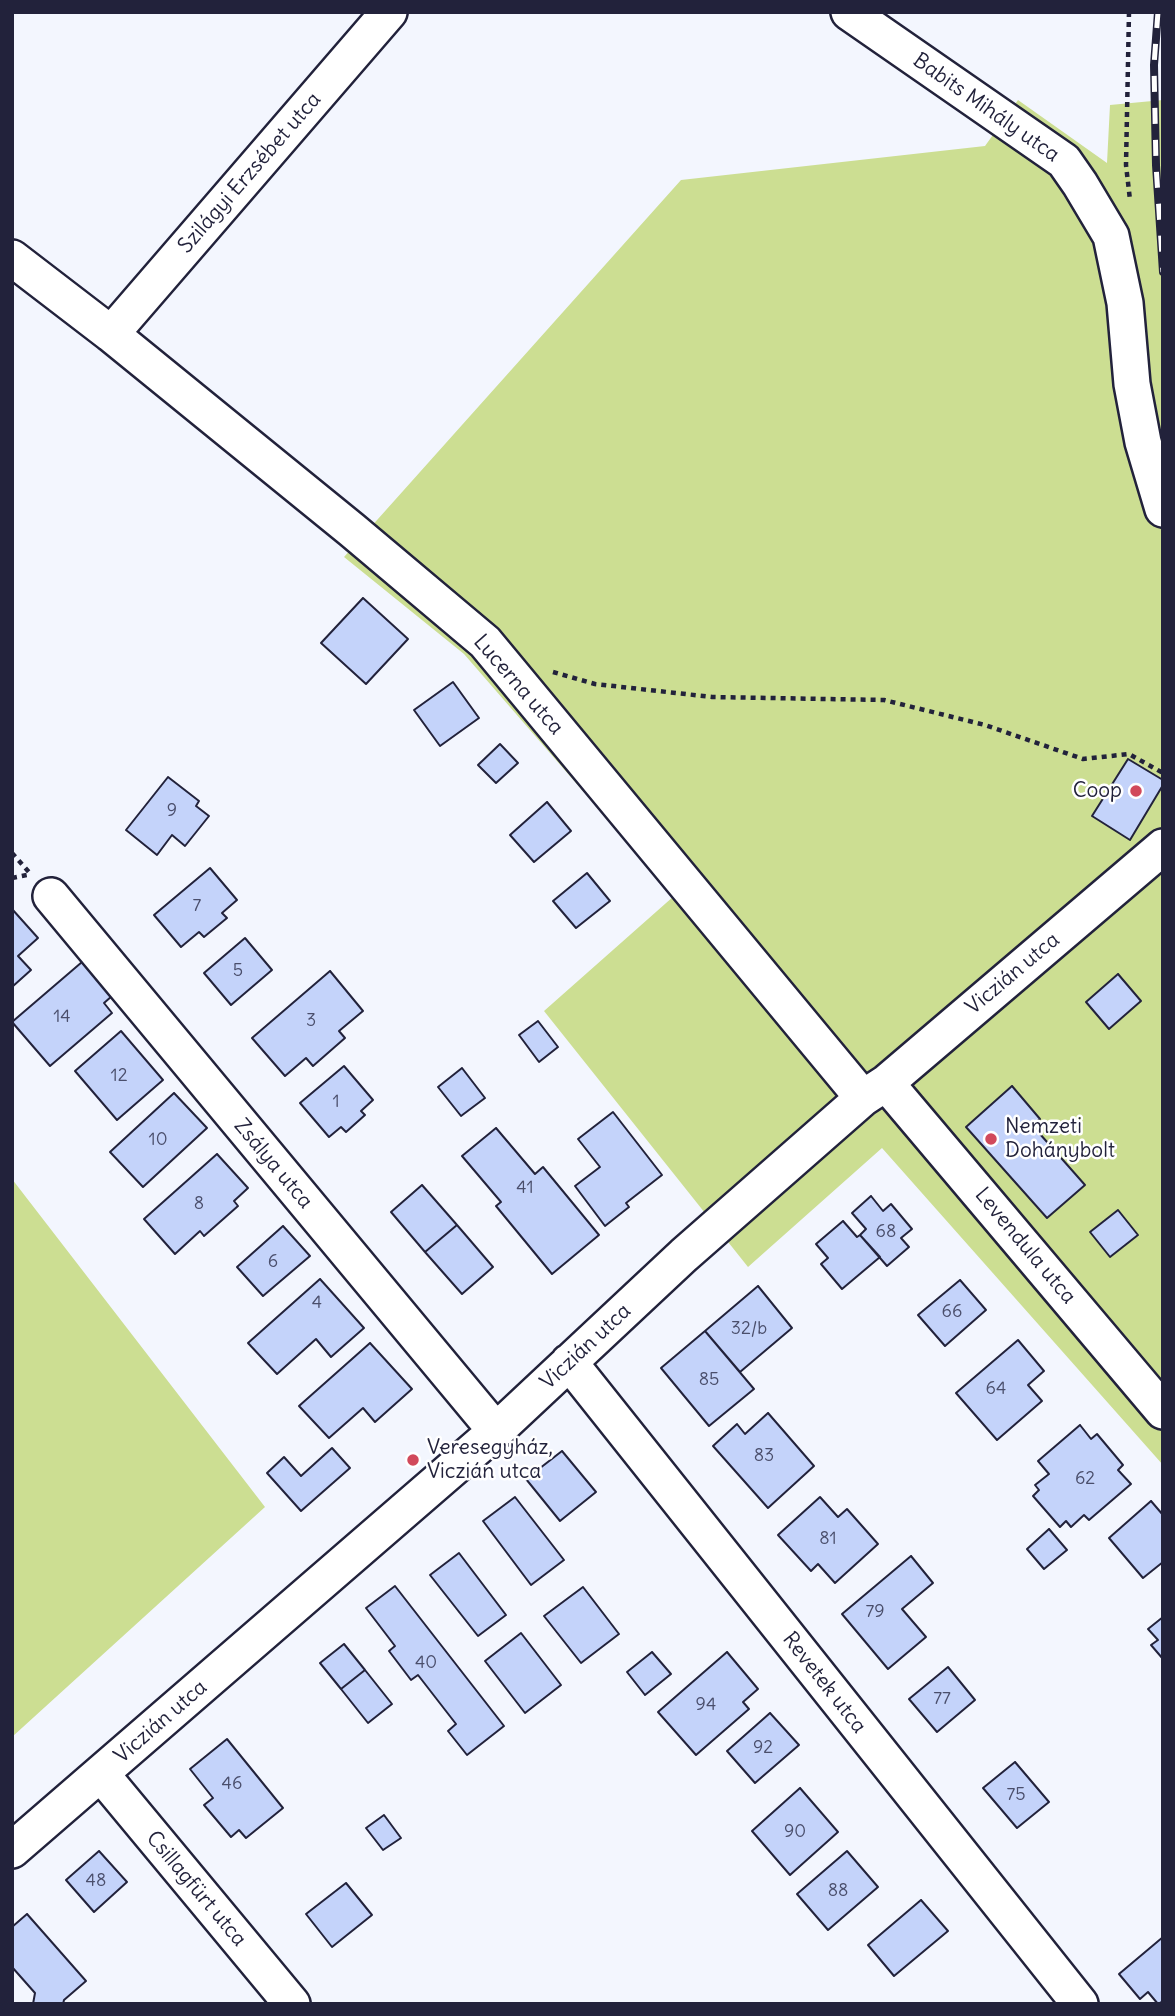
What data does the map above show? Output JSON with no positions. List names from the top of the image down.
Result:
{
  "streets": {
    "street": [
      "Babits Mihály utca",
      "Szilágyi Erzsébet utca",
      "Lucerna utca",
      "Viczián utca",
      "Zsálya utca",
      "Levendula utca",
      "Revetek utca",
      "Csillagfürt utca"
    ]
  },
  "crossings": [
    ["Szilágyi Erzsébet utca", "Lucerna utca"],
    ["Lucerna utca", "Viczián utca"],
    ["Lucerna utca", "Levendula utca"],
    ["Viczián utca", "Zsálya utca"],
    ["Viczián utca", "Levendula utca"],
    ["Viczián utca", "Revetek utca"],
    ["Viczián utca", "Csillagfürt utca"]
  ],
  "places": ["Coop", "Nemzeti Dohánybolt", "Veresegyház, Viczián utca"],
  "house_numbers": [
    "9",
    "7",
    "5",
    "14",
    "3",
    "12",
    "1",
    "10",
    "41",
    "8",
    "68",
    "6",
    "4",
    "66",
    "32/b",
    "85",
    "64",
    "83",
    "62",
    "81",
    "79",
    "40",
    "77",
    "94",
    "92",
    "46",
    "75",
    "90",
    "48",
    "88"
  ]
}
